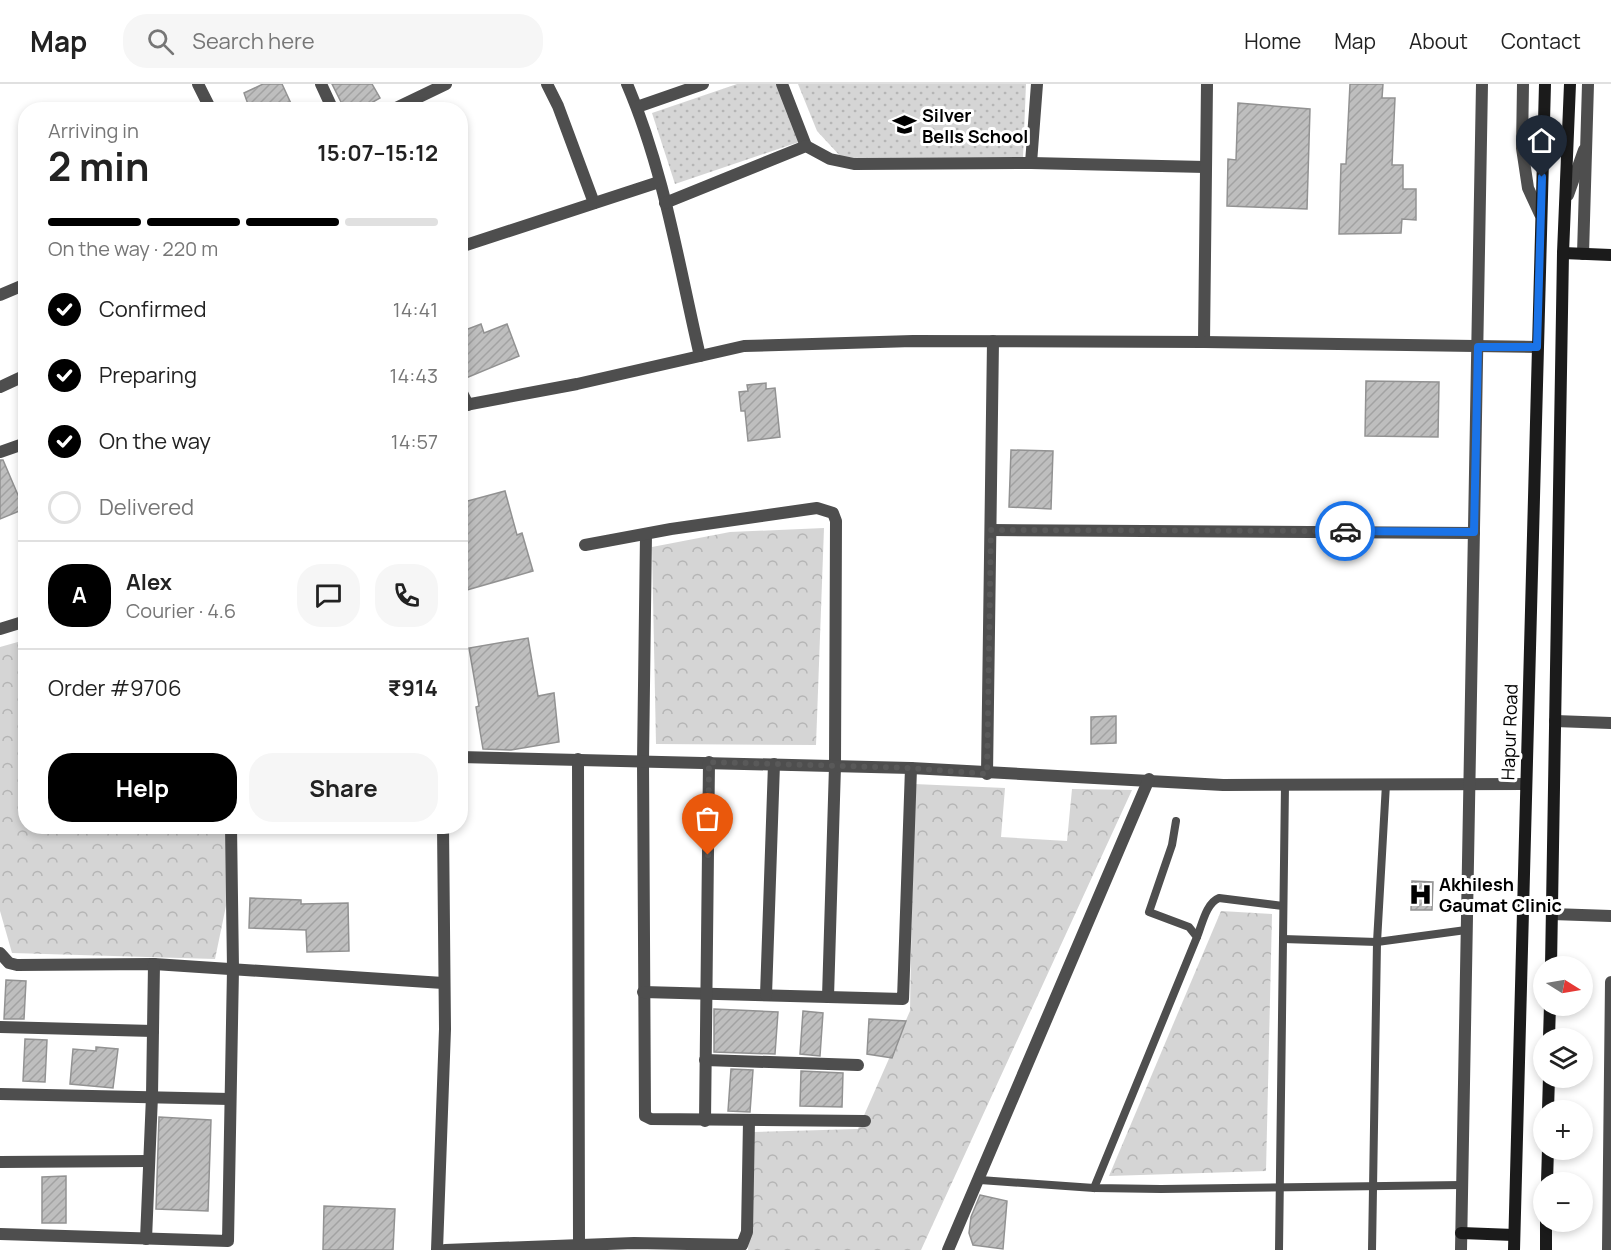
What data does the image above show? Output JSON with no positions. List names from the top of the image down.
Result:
{
  "streets": {
    "main road": ["Hapur Road"]
  },
  "places": {
    "school or university": ["Silver Bells School"],
    "hospital": ["Akhilesh Gaumat Clinic"]
  },
  "north": "right",
  "page": {
    "header": "Map",
    "search": "Search here",
    "nav": [
      "Home",
      "Map",
      "About",
      "Contact"
    ],
    "heading": ["2 min", "Arriving in", "15:07–15:12"],
    "panel": [
      "Alex",
      "Courier · 4.6",
      "Order #9706",
      "₹914"
    ],
    "bar": "On the way · 220 m",
    "list": [
      ["Confirmed", "14:41"],
      ["Preparing", "14:43"],
      ["On the way", "14:57"],
      "Delivered"
    ],
    "round": "A",
    "buttons": ["Help", "Share"],
    "map_buttons": ["+", "−"]
  }
}
